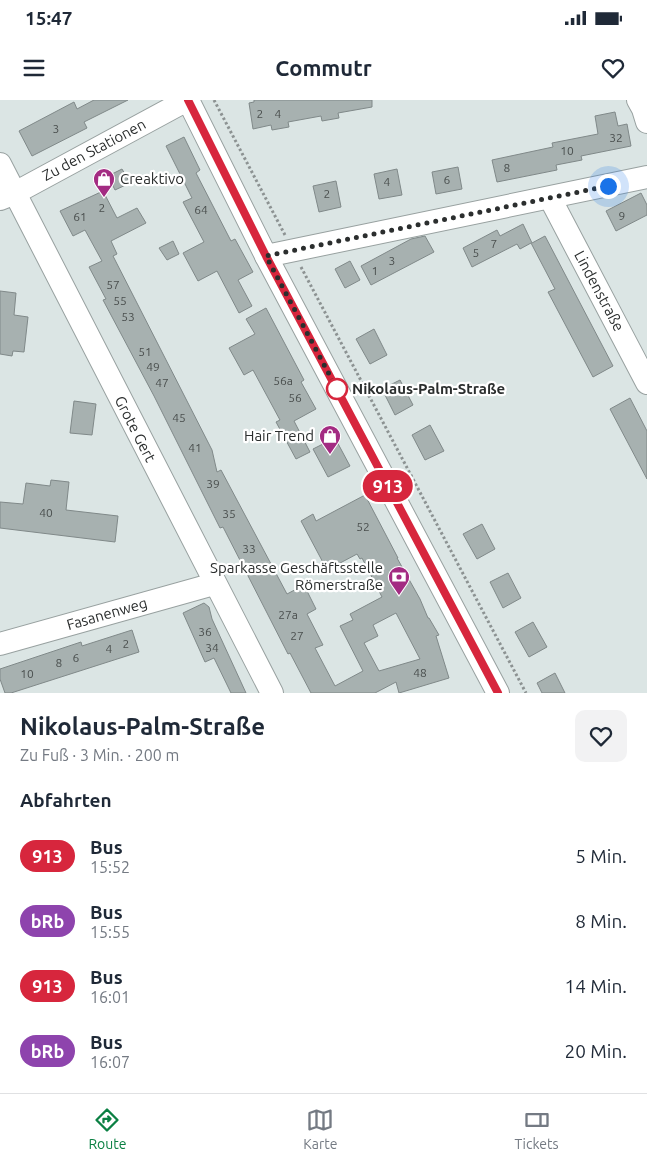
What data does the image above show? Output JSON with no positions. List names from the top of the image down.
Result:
{
  "streets": {
    "street": [
      "Zu den Stationen",
      "Lindenstraße",
      "Grote Gert",
      "Fasanenweg"
    ]
  },
  "crossings": [
    ["Zu den Stationen", "Grote Gert"],
    ["Grote Gert", "Fasanenweg"]
  ],
  "places": {
    "shop": ["Creaktivo", "Hair Trend"],
    "other": ["Nikolaus-Palm-Straße"],
    "bank": ["Sparkasse Geschäftsstelle Römerstraße"]
  },
  "lines": ["bus line 913"],
  "house_numbers": [
    "2",
    "4",
    "3",
    "32",
    "10",
    "8",
    "6",
    "4",
    "2",
    "2",
    "64",
    "9",
    "61",
    "7",
    "5",
    "3",
    "1",
    "57",
    "55",
    "53",
    "51",
    "49",
    "56a",
    "47",
    "56",
    "45",
    "41",
    "39",
    "40",
    "35",
    "52",
    "33",
    "27a",
    "36",
    "27",
    "2",
    "34",
    "4",
    "6",
    "8",
    "48",
    "10"
  ],
  "page": {
    "status": "15:47",
    "header": "Commutr",
    "on_map": "913",
    "heading": [
      ["Nikolaus-Palm-Straße", "Zu Fuß · 3 Min. · 200 m"],
      "Abfahrten"
    ],
    "list": [
      {
        "mark": "913",
        "name": "Bus",
        "note": "15:52",
        "value": "5 Min."
      },
      {
        "mark": "bRb",
        "name": "Bus",
        "note": "15:55",
        "value": "8 Min."
      },
      {
        "mark": "913",
        "name": "Bus",
        "note": "16:01",
        "value": "14 Min."
      },
      {
        "mark": "bRb",
        "name": "Bus",
        "note": "16:07",
        "value": "20 Min."
      }
    ],
    "tabs": ["Route", "Karte", "Tickets"]
  }
}
